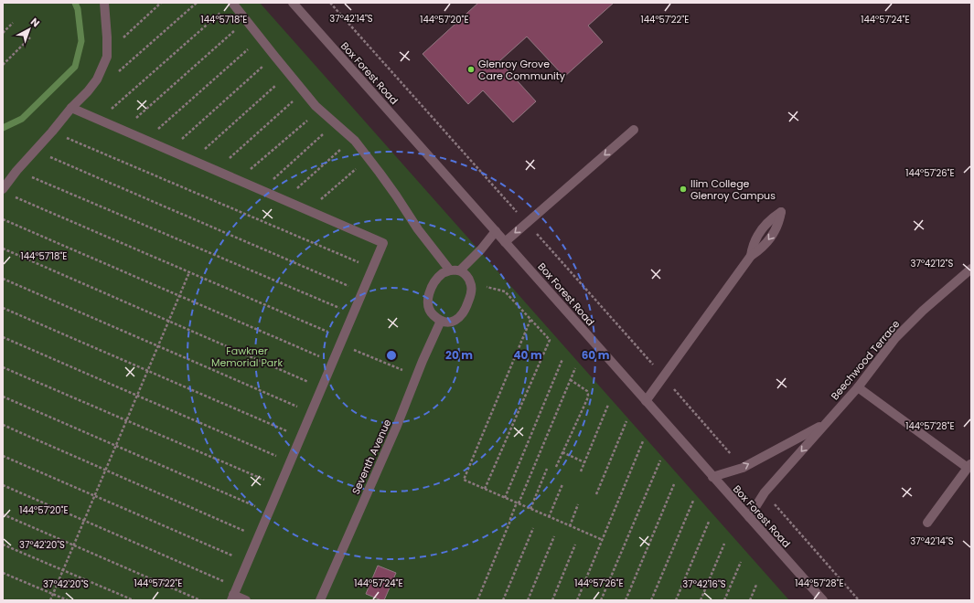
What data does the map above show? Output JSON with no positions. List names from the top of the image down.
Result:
{
  "streets": {
    "street": ["Box Forest Road", "Beechwood Terrace", "Seventh Avenue"]
  },
  "crossings": [
    ["Box Forest Road", "Beechwood Terrace"]
  ],
  "parks": ["Fawkner Memorial Park"],
  "places": ["Glenroy Grove Care Community", "Ilim College Glenroy Campus"],
  "north": "top right",
  "coordinates": [
    "37°42'14\"S",
    "144°57'20\"E",
    "144°57'22\"E",
    "144°57'24\"E",
    "144°57'18\"E",
    "144°57'26\"E",
    "37°42'12\"S",
    "144°57'28\"E",
    "37°42'20\"S",
    "37°42'16\"S"
  ],
  "rings": ["20 m", "40 m", "60 m"]
}
